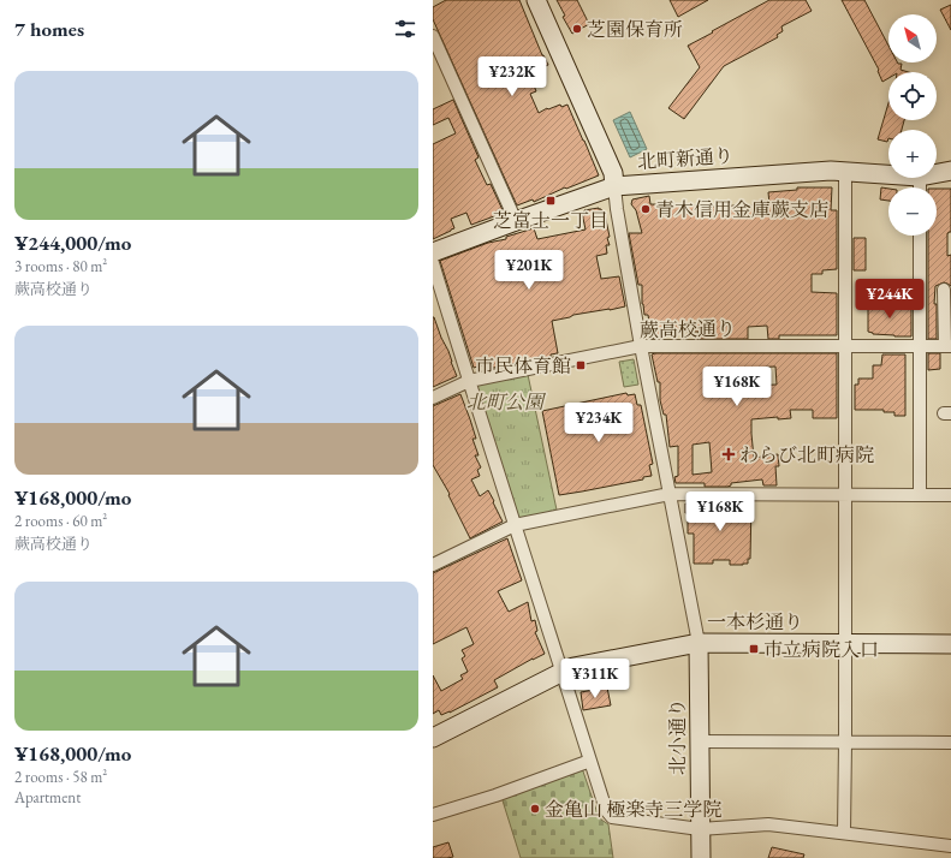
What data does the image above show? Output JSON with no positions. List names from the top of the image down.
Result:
{
  "streets": {
    "street": [
      "北町新通り",
      "蕨高校通り",
      "一本杉通り",
      "北小通り"
    ]
  },
  "crossings": [
    ["一本杉通り", "北小通り"]
  ],
  "parks": ["北町公園"],
  "places": {
    "other": ["芝園保育所", "青木信用金庫蕨支店", "金亀山 極楽寺三学院"],
    "transit": ["芝富士一丁目", "市民体育館", "市立病院入口"],
    "health": ["わらび北町病院"]
  },
  "north": "top left",
  "page": {
    "heading": "7 homes",
    "map_buttons": ["+", "−"],
    "price": [
      "¥232K",
      "¥201K",
      "¥244K",
      "¥168K",
      "¥234K",
      "¥168K",
      "¥311K"
    ],
    "list": [
      {
        "name": "¥244,000/mo",
        "note": "3 rooms · 80 m² · 蕨高校通り"
      },
      {
        "name": "¥168,000/mo",
        "note": "2 rooms · 60 m² · 蕨高校通り"
      },
      {
        "name": "¥168,000/mo",
        "note": "2 rooms · 58 m² · Apartment"
      }
    ]
  }
}
